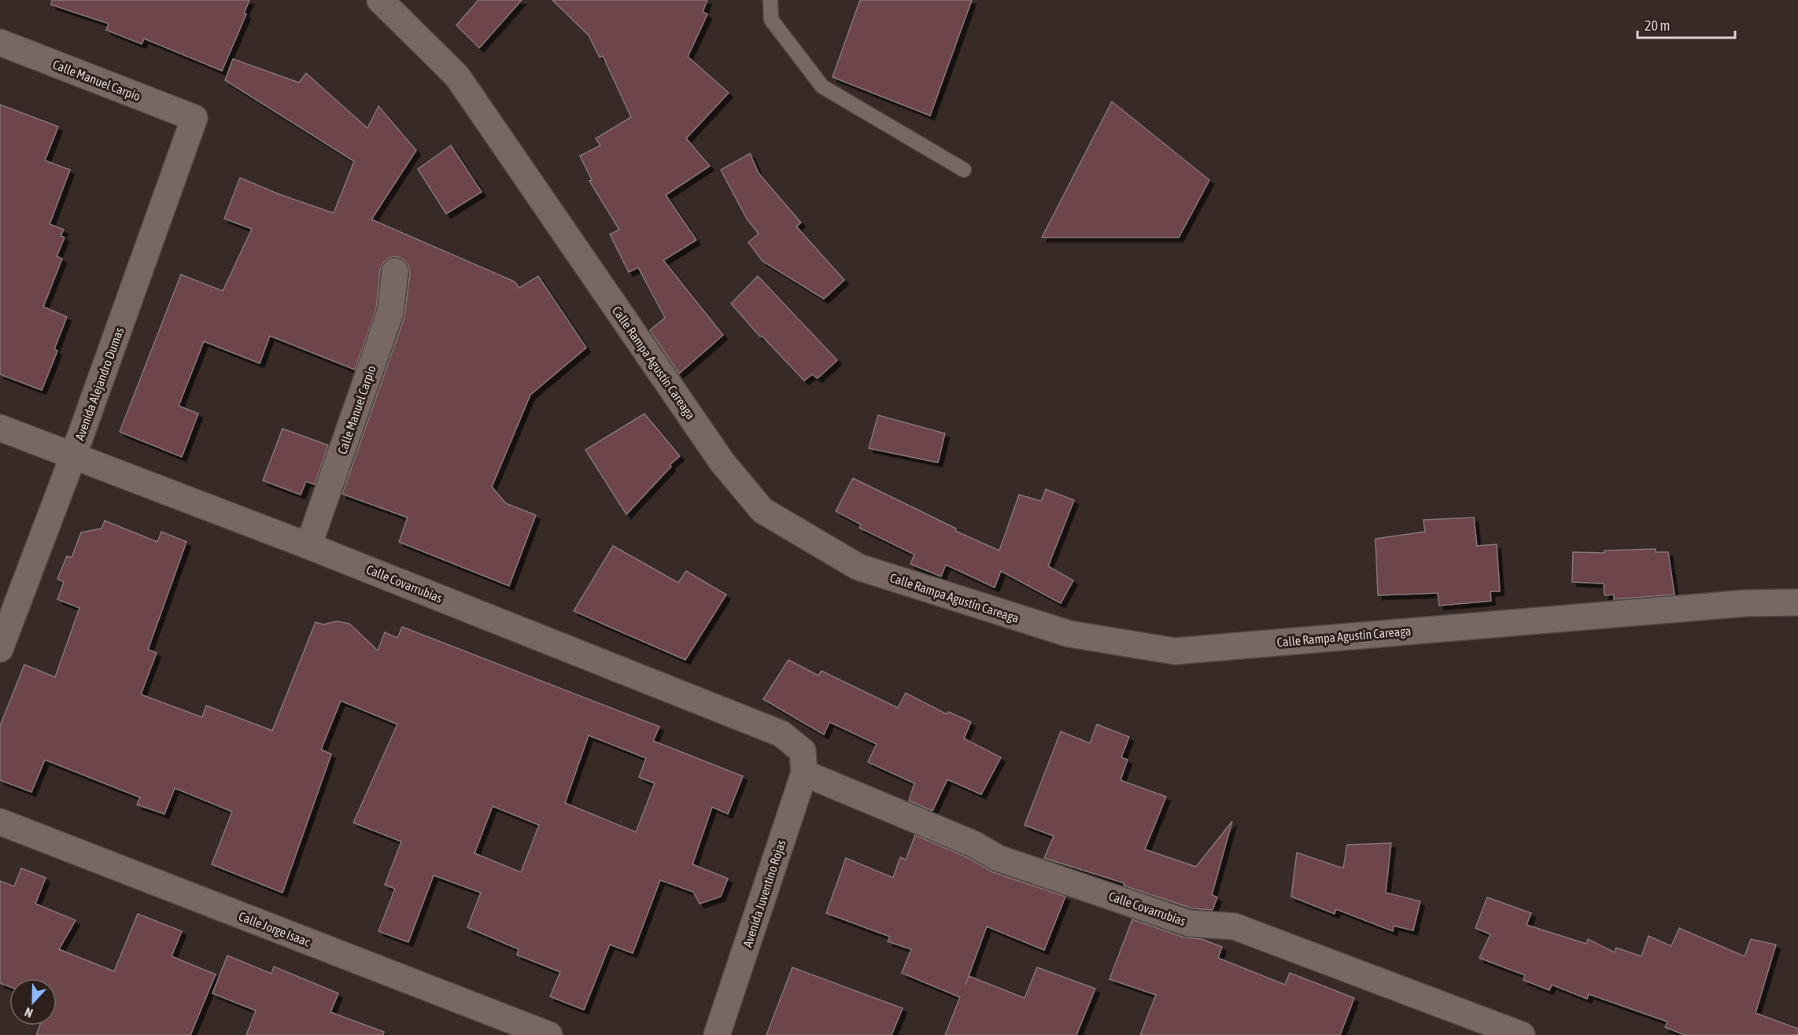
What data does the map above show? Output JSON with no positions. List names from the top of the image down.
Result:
{
  "streets": {
    "street": [
      "Calle Manuel Carpio",
      "Calle Rampa Agustín Careaga",
      "Avenida Alejandro Dumas",
      "Calle Covarrubias",
      "Avenida Juventino Rojas",
      "Calle Jorge Isaac"
    ]
  },
  "crossings": [
    ["Calle Manuel Carpio", "Avenida Alejandro Dumas"],
    ["Calle Manuel Carpio", "Calle Covarrubias"],
    ["Avenida Alejandro Dumas", "Calle Covarrubias"],
    ["Calle Covarrubias", "Avenida Juventino Rojas"]
  ],
  "scale_bar": "20 m",
  "north": "bottom"
}
